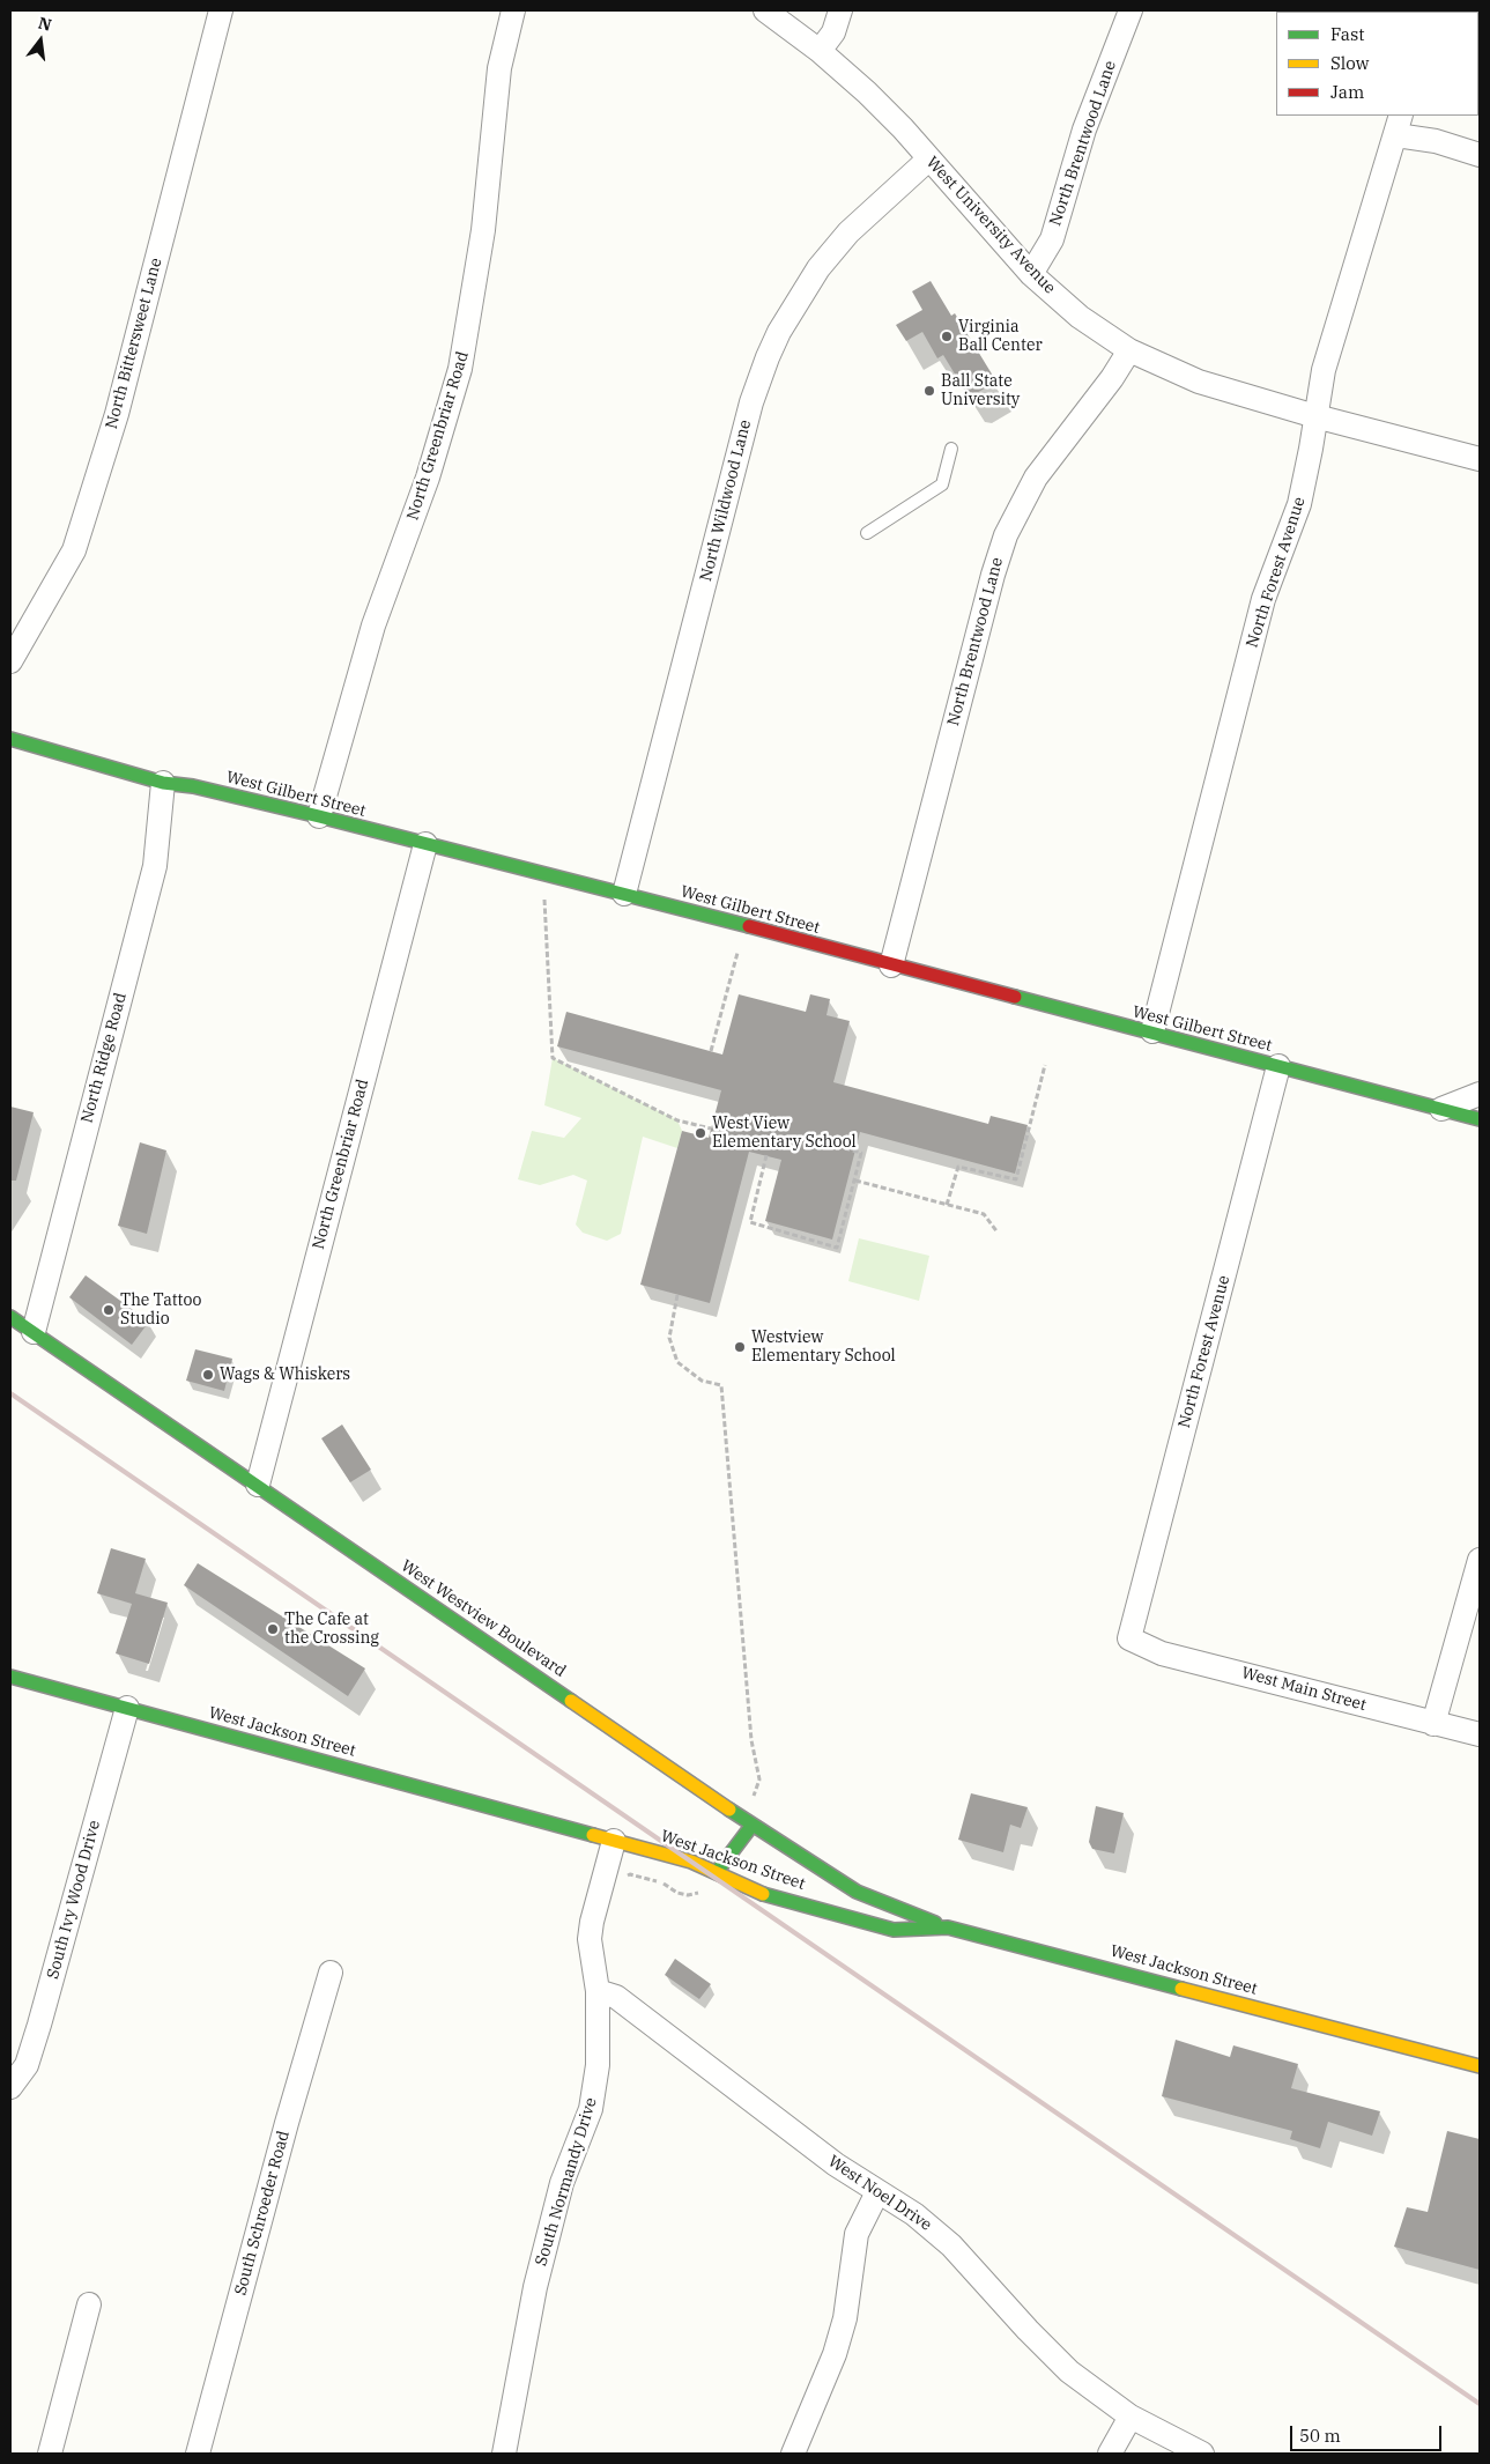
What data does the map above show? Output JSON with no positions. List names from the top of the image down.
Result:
{
  "streets": {
    "street": [
      "North Brentwood Lane",
      "West University Avenue",
      "North Bittersweet Lane",
      "North Greenbriar Road",
      "North Wildwood Lane",
      "North Forest Avenue",
      "West Gilbert Street",
      "North Ridge Road",
      "West Westview Boulevard",
      "West Main Street",
      "West Jackson Street",
      "South Ivy Wood Drive",
      "South Normandy Drive",
      "West Noel Drive",
      "South Schroeder Road"
    ]
  },
  "crossings": [
    ["North Brentwood Lane", "West University Avenue"],
    ["North Brentwood Lane", "West Gilbert Street"],
    ["West University Avenue", "North Wildwood Lane"],
    ["West University Avenue", "North Forest Avenue"],
    ["North Greenbriar Road", "West Gilbert Street"],
    ["North Greenbriar Road", "West Westview Boulevard"],
    ["North Wildwood Lane", "West Gilbert Street"],
    ["North Forest Avenue", "West Gilbert Street"],
    ["North Forest Avenue", "West Main Street"],
    ["West Gilbert Street", "North Ridge Road"],
    ["North Ridge Road", "West Westview Boulevard"],
    ["West Westview Boulevard", "West Jackson Street"],
    ["West Jackson Street", "South Ivy Wood Drive"],
    ["West Jackson Street", "South Normandy Drive"],
    ["South Normandy Drive", "West Noel Drive"]
  ],
  "places": [
    "Virginia Ball Center",
    "Ball State University",
    "West View Elementary School",
    "The Tattoo Studio",
    "Westview Elementary School",
    "Wags & Whiskers",
    "The Cafe at the Crossing"
  ],
  "legend": ["Fast", "Slow", "Jam"],
  "scale_bar": "50 m",
  "north": "top"
}
